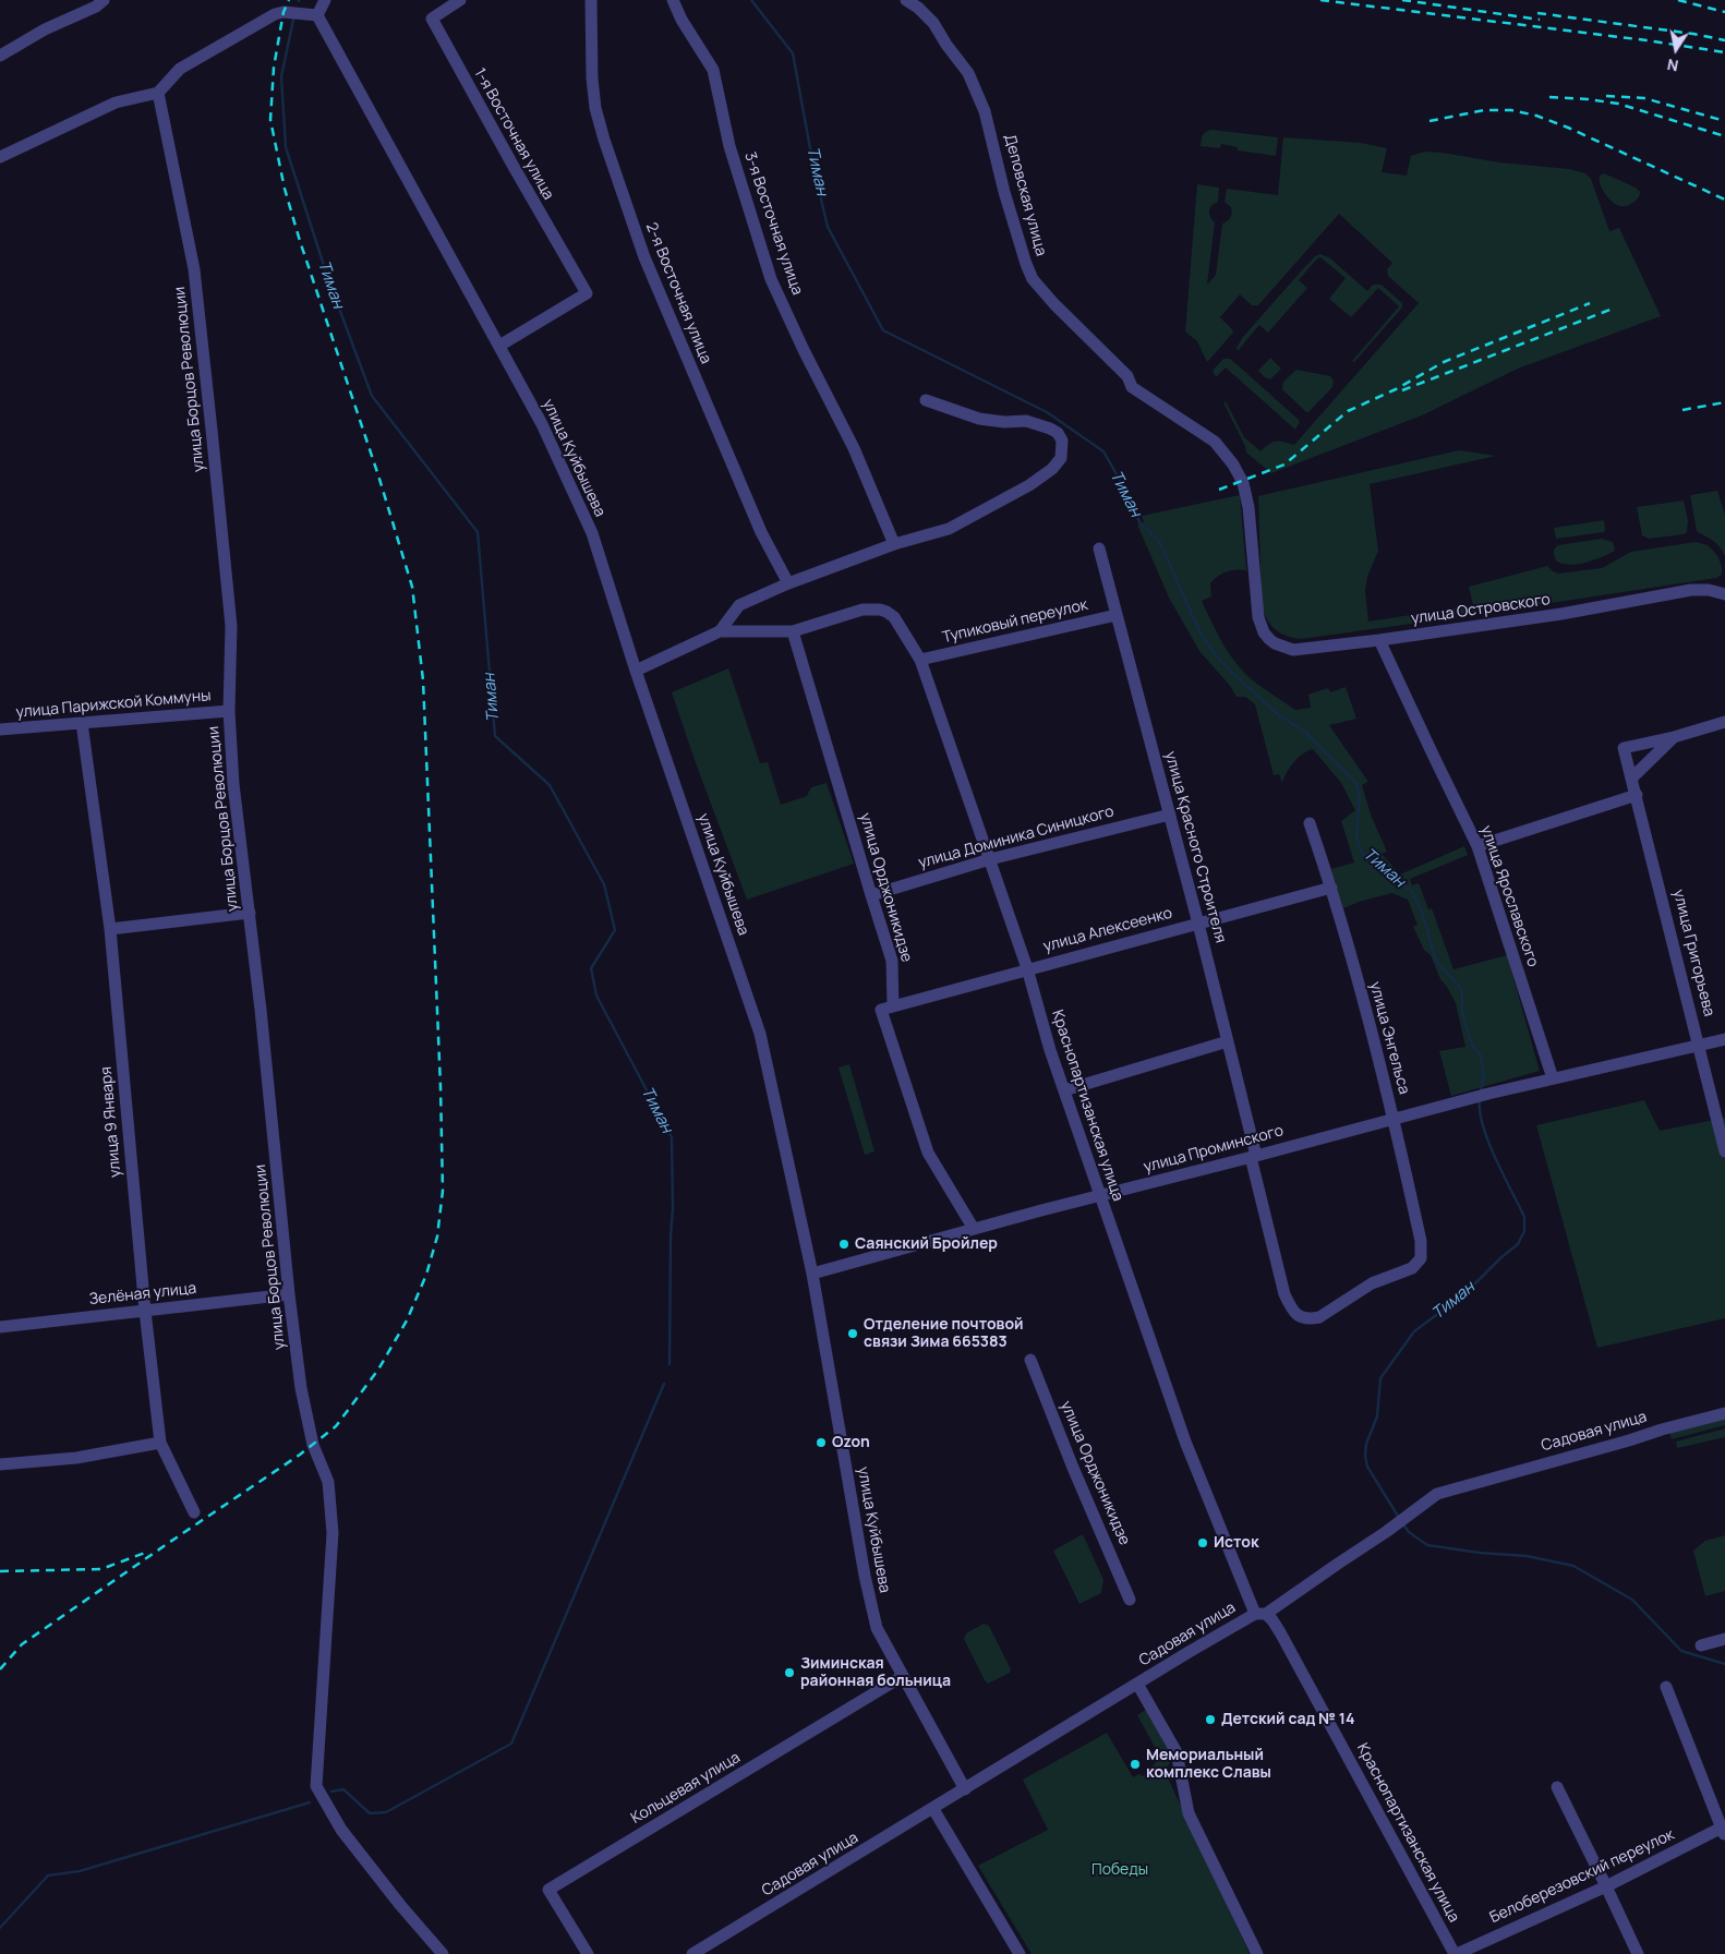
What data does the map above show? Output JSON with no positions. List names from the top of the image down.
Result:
{
  "streets": {
    "street": [
      "1-я Восточная улица",
      "Деповская улица",
      "3-я Восточная улица",
      "2-я Восточная улица",
      "улица Борцов Революции",
      "улица Куйбышева",
      "улица Островского",
      "Тупиковый переулок",
      "улица Парижской Коммуны",
      "улица Доминика Синицкого",
      "улица Красного Строителя",
      "улица Орджоникидзе",
      "улица Ярославского",
      "улица Алексеенко",
      "улица Григорьева",
      "улица Энгельса",
      "Краснопартизанская улица",
      "улица 9 Января",
      "улица Проминского",
      "Зелёная улица",
      "Садовая улица",
      "Кольцевая улица",
      "Белоберезовский переулок"
    ]
  },
  "crossings": [
    ["1-я Восточная улица", "улица Куйбышева"],
    ["Деповская улица", "улица Островского"],
    ["улица Борцов Революции", "улица Парижской Коммуны"],
    ["улица Борцов Революции", "Зелёная улица"],
    ["улица Куйбышева", "улица Проминского"],
    ["улица Куйбышева", "Садовая улица"],
    ["улица Куйбышева", "Кольцевая улица"],
    ["улица Островского", "улица Ярославского"],
    ["Тупиковый переулок", "улица Красного Строителя"],
    ["Тупиковый переулок", "Краснопартизанская улица"],
    ["улица Парижской Коммуны", "улица 9 Января"],
    ["улица Доминика Синицкого", "улица Красного Строителя"],
    ["улица Доминика Синицкого", "улица Орджоникидзе"],
    ["улица Доминика Синицкого", "Краснопартизанская улица"],
    ["улица Красного Строителя", "улица Алексеенко"],
    ["улица Красного Строителя", "улица Энгельса"],
    ["улица Красного Строителя", "улица Проминского"],
    ["улица Орджоникидзе", "улица Алексеенко"],
    ["улица Орджоникидзе", "Краснопартизанская улица"],
    ["улица Орджоникидзе", "улица Проминского"],
    ["улица Ярославского", "улица Проминского"],
    ["улица Алексеенко", "улица Энгельса"],
    ["улица Алексеенко", "Краснопартизанская улица"],
    ["улица Энгельса", "улица Проминского"],
    ["Краснопартизанская улица", "улица Проминского"],
    ["Краснопартизанская улица", "Садовая улица"],
    ["Краснопартизанская улица", "Белоберезовский переулок"],
    ["улица 9 Января", "Зелёная улица"]
  ],
  "water": ["Тиман"],
  "parks": ["Победы"],
  "places": [
    "Саянский Бройлер",
    "Отделение почтовой связи Зима 665383",
    "Ozon",
    "Исток",
    "Зиминская районная больница",
    "Детский сад № 14",
    "Мемориальный комплекс Славы"
  ],
  "north": "bottom"
}
